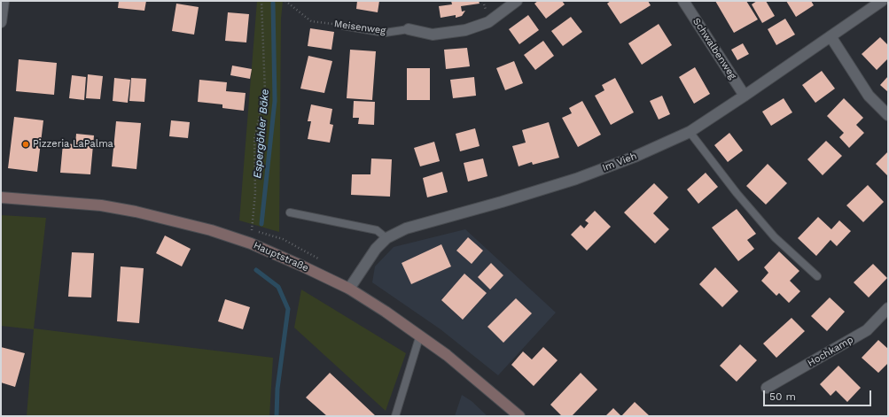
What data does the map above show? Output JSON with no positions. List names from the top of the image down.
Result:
{
  "streets": {
    "main road": ["Hauptstraße"],
    "street": [
      "Meisenweg",
      "Schwalbenweg",
      "Im Vieh",
      "Hochkamp"
    ]
  },
  "crossings": [
    ["Schwalbenweg", "Im Vieh"],
    ["Im Vieh", "Hauptstraße"]
  ],
  "water": ["Espergöhler Bäke"],
  "places": ["Pizzeria LaPalma"],
  "scale_bar": "50 m"
}
